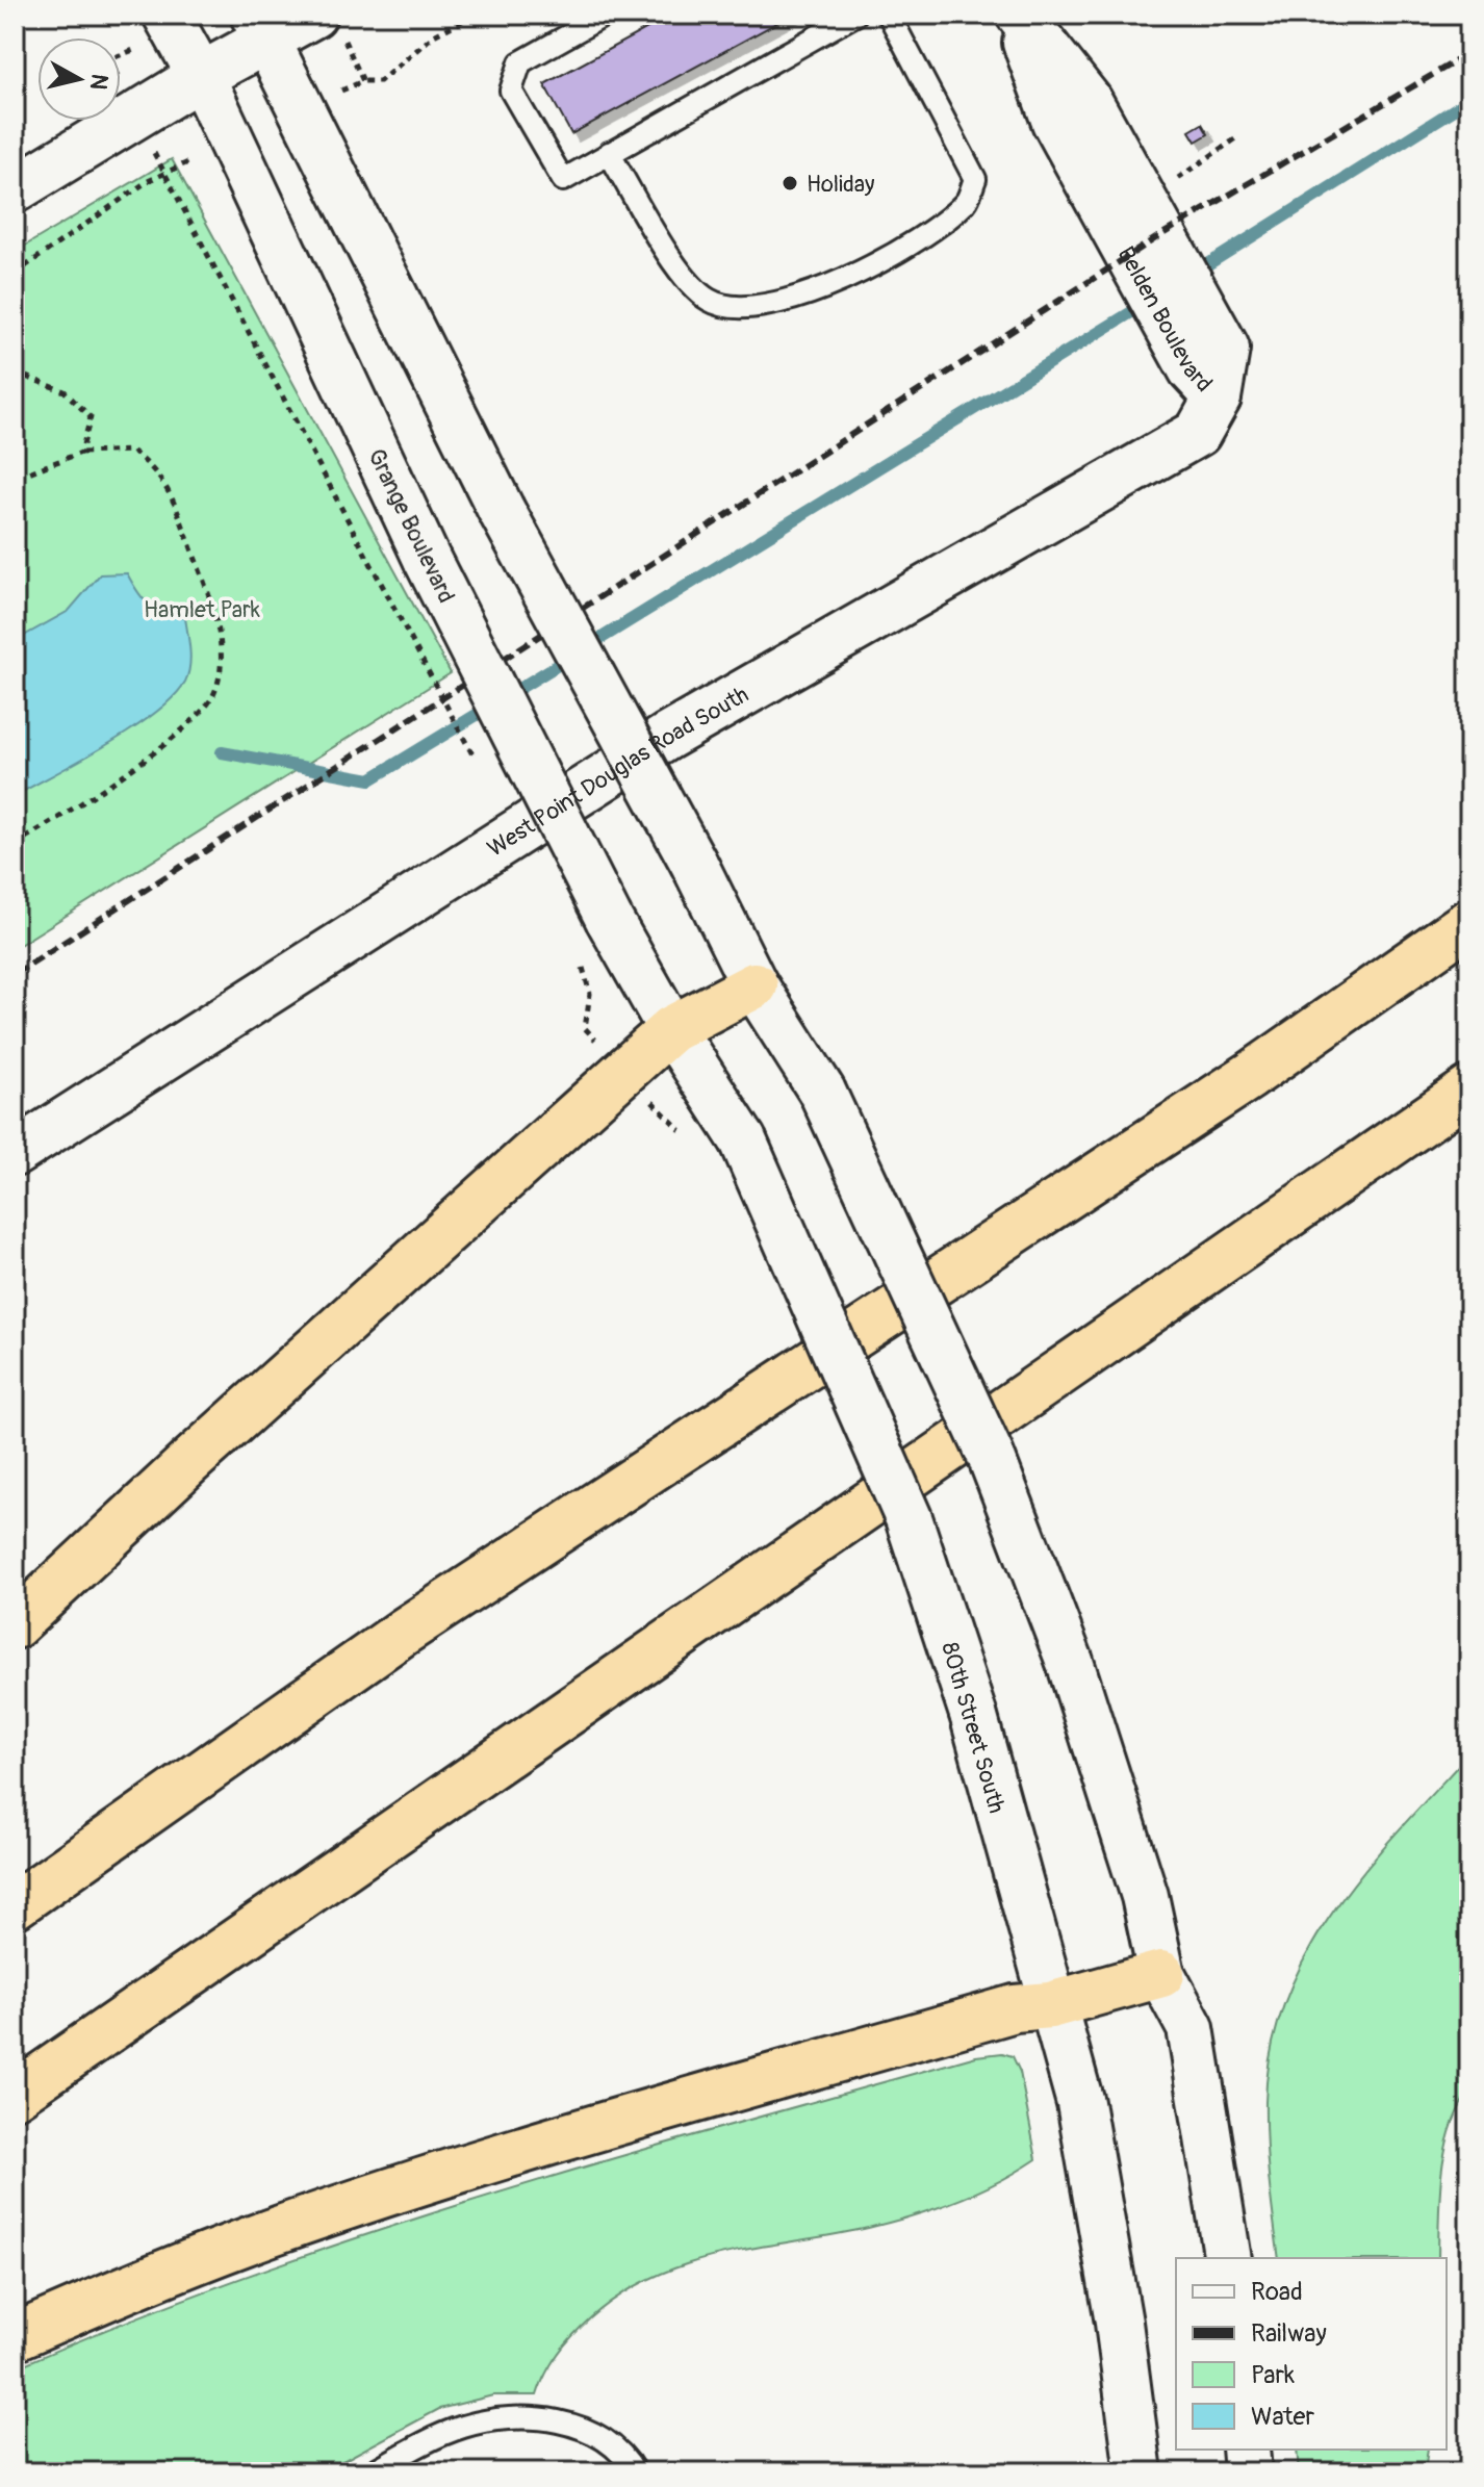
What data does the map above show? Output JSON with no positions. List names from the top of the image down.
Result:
{
  "streets": {
    "street": [
      "Belden Boulevard",
      "Grange Boulevard",
      "West Point Douglas Road South",
      "80th Street South"
    ]
  },
  "crossings": [
    ["Belden Boulevard", "West Point Douglas Road South"],
    ["Grange Boulevard", "80th Street South"]
  ],
  "parks": ["Hamlet Park"],
  "places": ["Holiday"],
  "legend": [
    "Road",
    "Railway",
    "Park",
    "Water"
  ],
  "north": "right"
}
